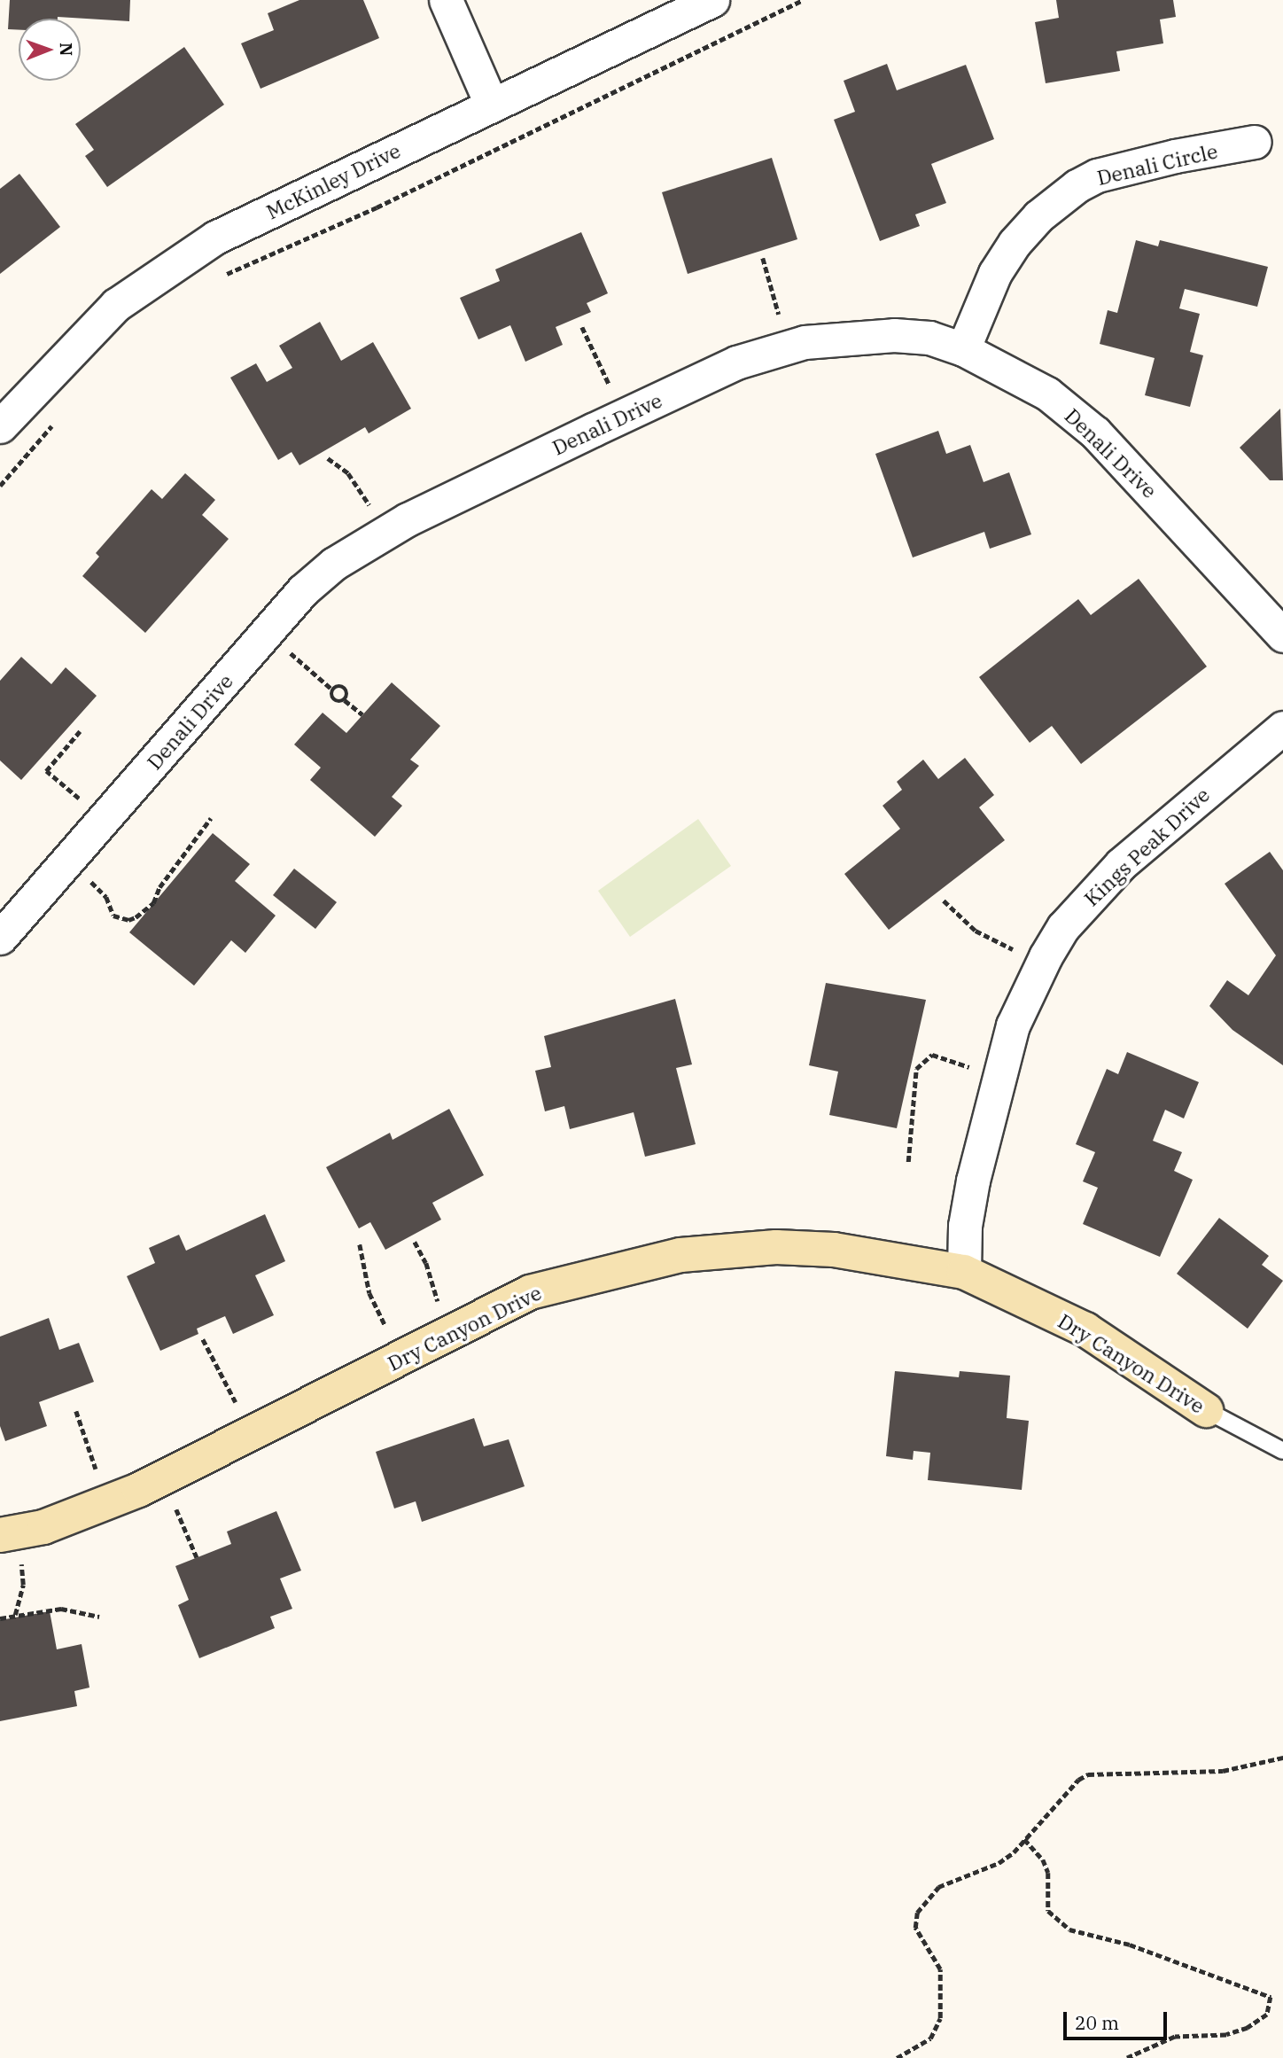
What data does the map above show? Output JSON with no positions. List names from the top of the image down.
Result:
{
  "streets": {
    "street": [
      "Denali Circle",
      "McKinley Drive",
      "Denali Drive",
      "Kings Peak Drive",
      "Dry Canyon Drive"
    ]
  },
  "crossings": [
    ["Denali Circle", "Denali Drive"],
    ["Kings Peak Drive", "Dry Canyon Drive"]
  ],
  "scale_bar": "20 m",
  "north": "right"
}
